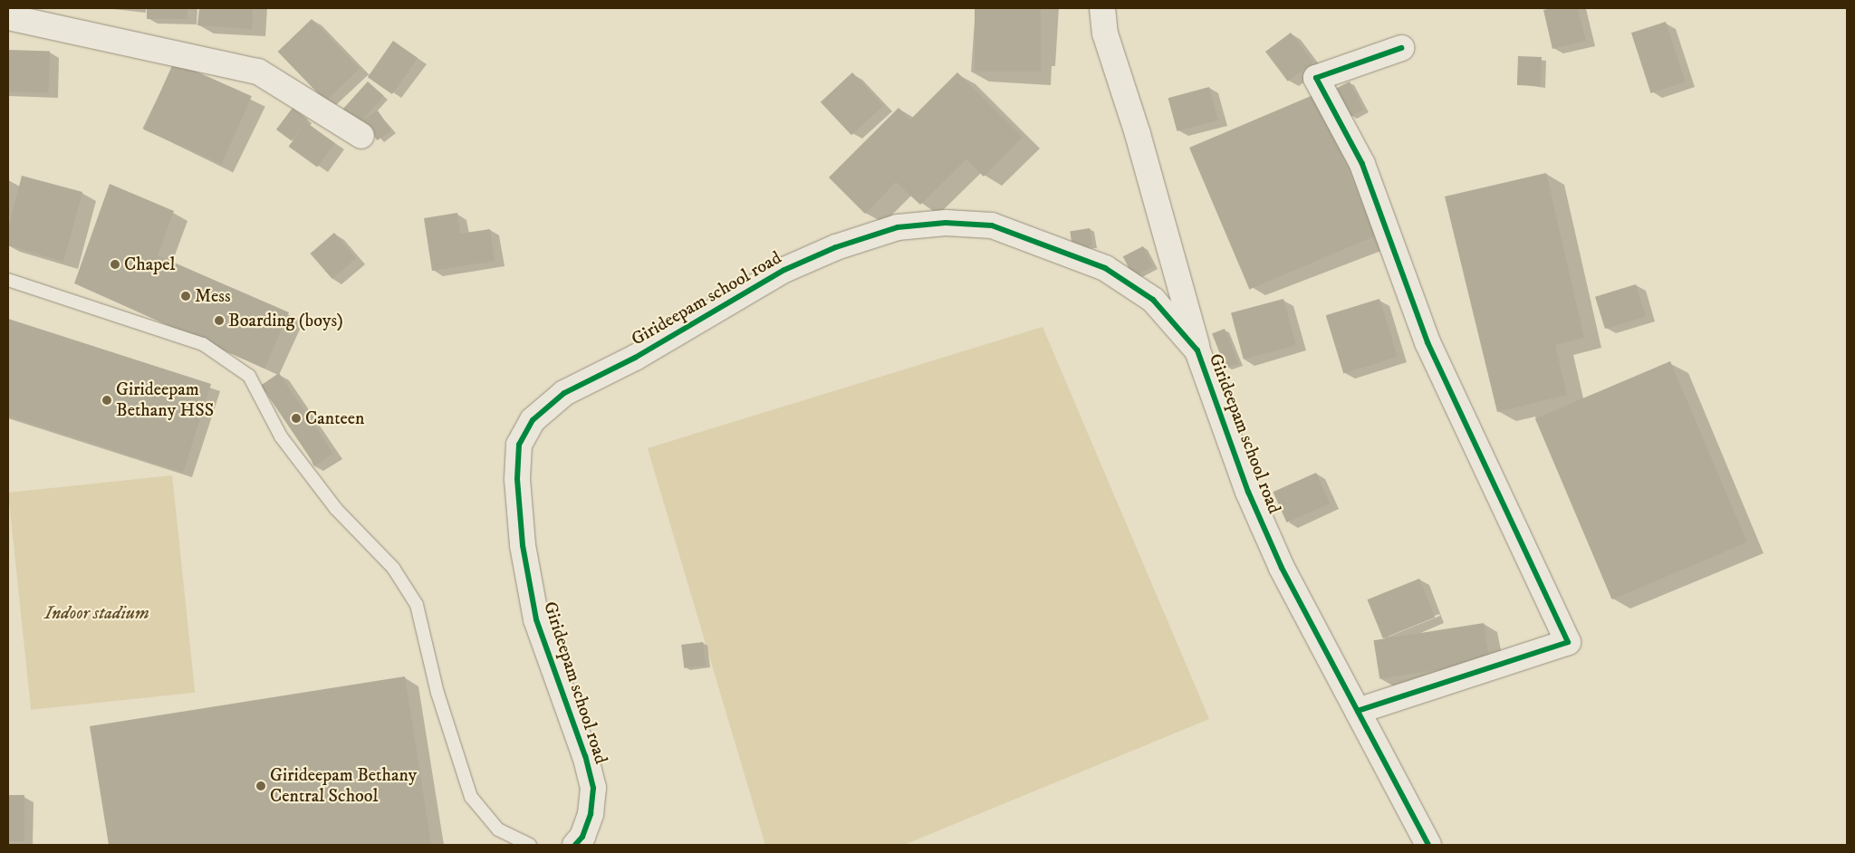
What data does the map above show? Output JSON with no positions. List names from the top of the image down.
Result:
{
  "streets": {
    "street": ["Girideepam school road"]
  },
  "parks": ["Indoor stadium"],
  "places": [
    "Chapel",
    "Mess",
    "Boarding (boys)",
    "Girideepam Bethany HSS",
    "Canteen",
    "Girideepam Bethany Central School"
  ]
}
